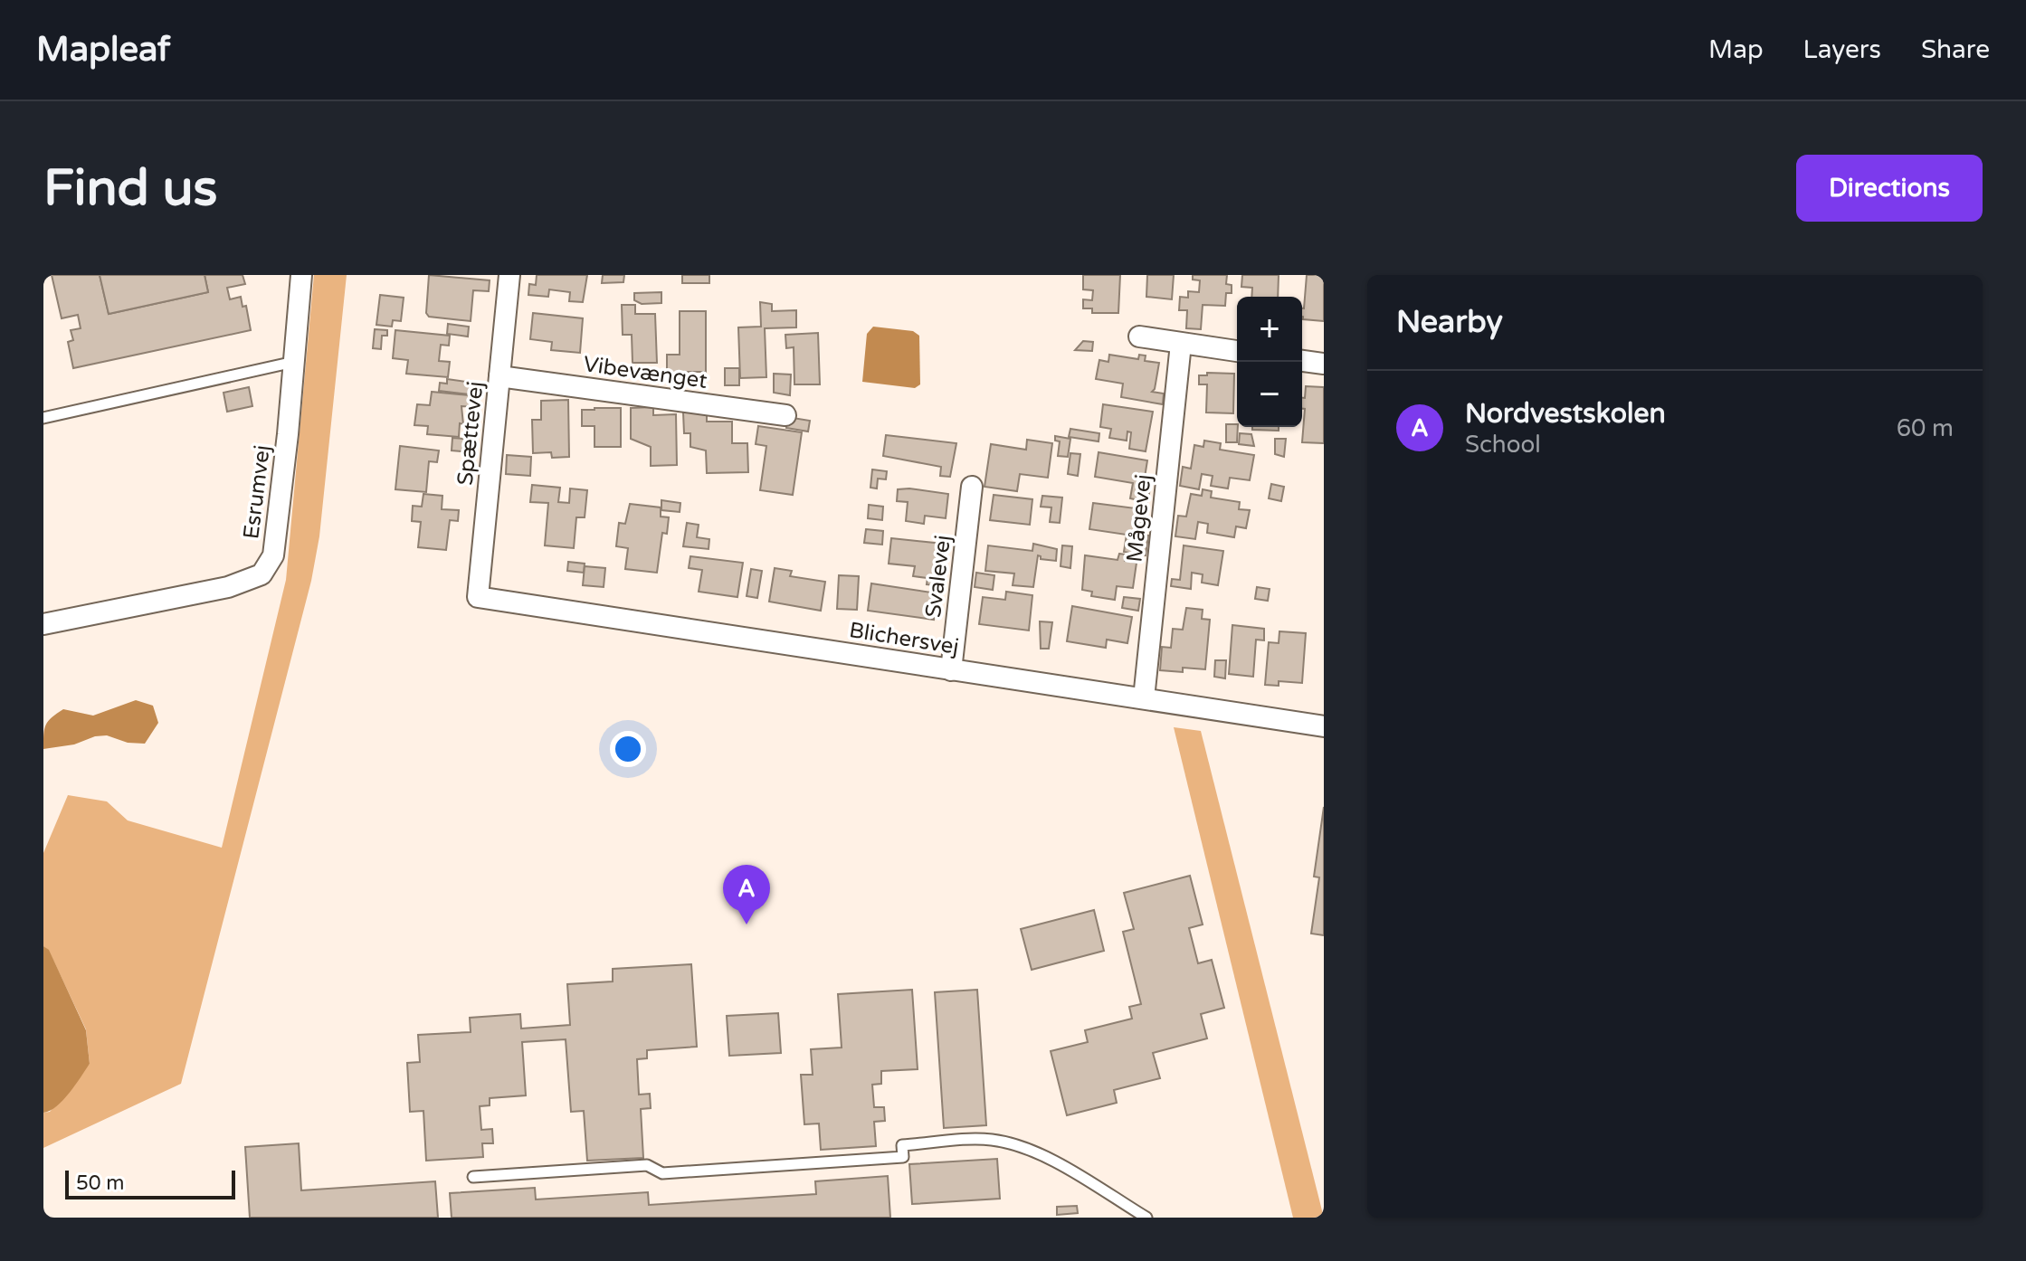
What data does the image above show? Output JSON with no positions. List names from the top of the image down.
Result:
{
  "streets": {
    "street": [
      "Vibevænget",
      "Spættevej",
      "Esrumvej",
      "Mågevej",
      "Svalevej",
      "Blichersvej"
    ]
  },
  "crossings": [
    ["Vibevænget", "Spættevej"],
    ["Spættevej", "Blichersvej"],
    ["Mågevej", "Blichersvej"],
    ["Svalevej", "Blichersvej"]
  ],
  "scale_bar": "50 m",
  "page": {
    "header": "Mapleaf",
    "nav": ["Map", "Layers", "Share"],
    "buttons": "Directions",
    "title": "Find us",
    "heading": "Nearby",
    "map_buttons": ["+", "−"],
    "list": [
      {
        "mark": "A",
        "name": "Nordvestskolen",
        "note": "School",
        "value": "60 m"
      }
    ],
    "pins": "A",
    "scale": "50 m"
  }
}
